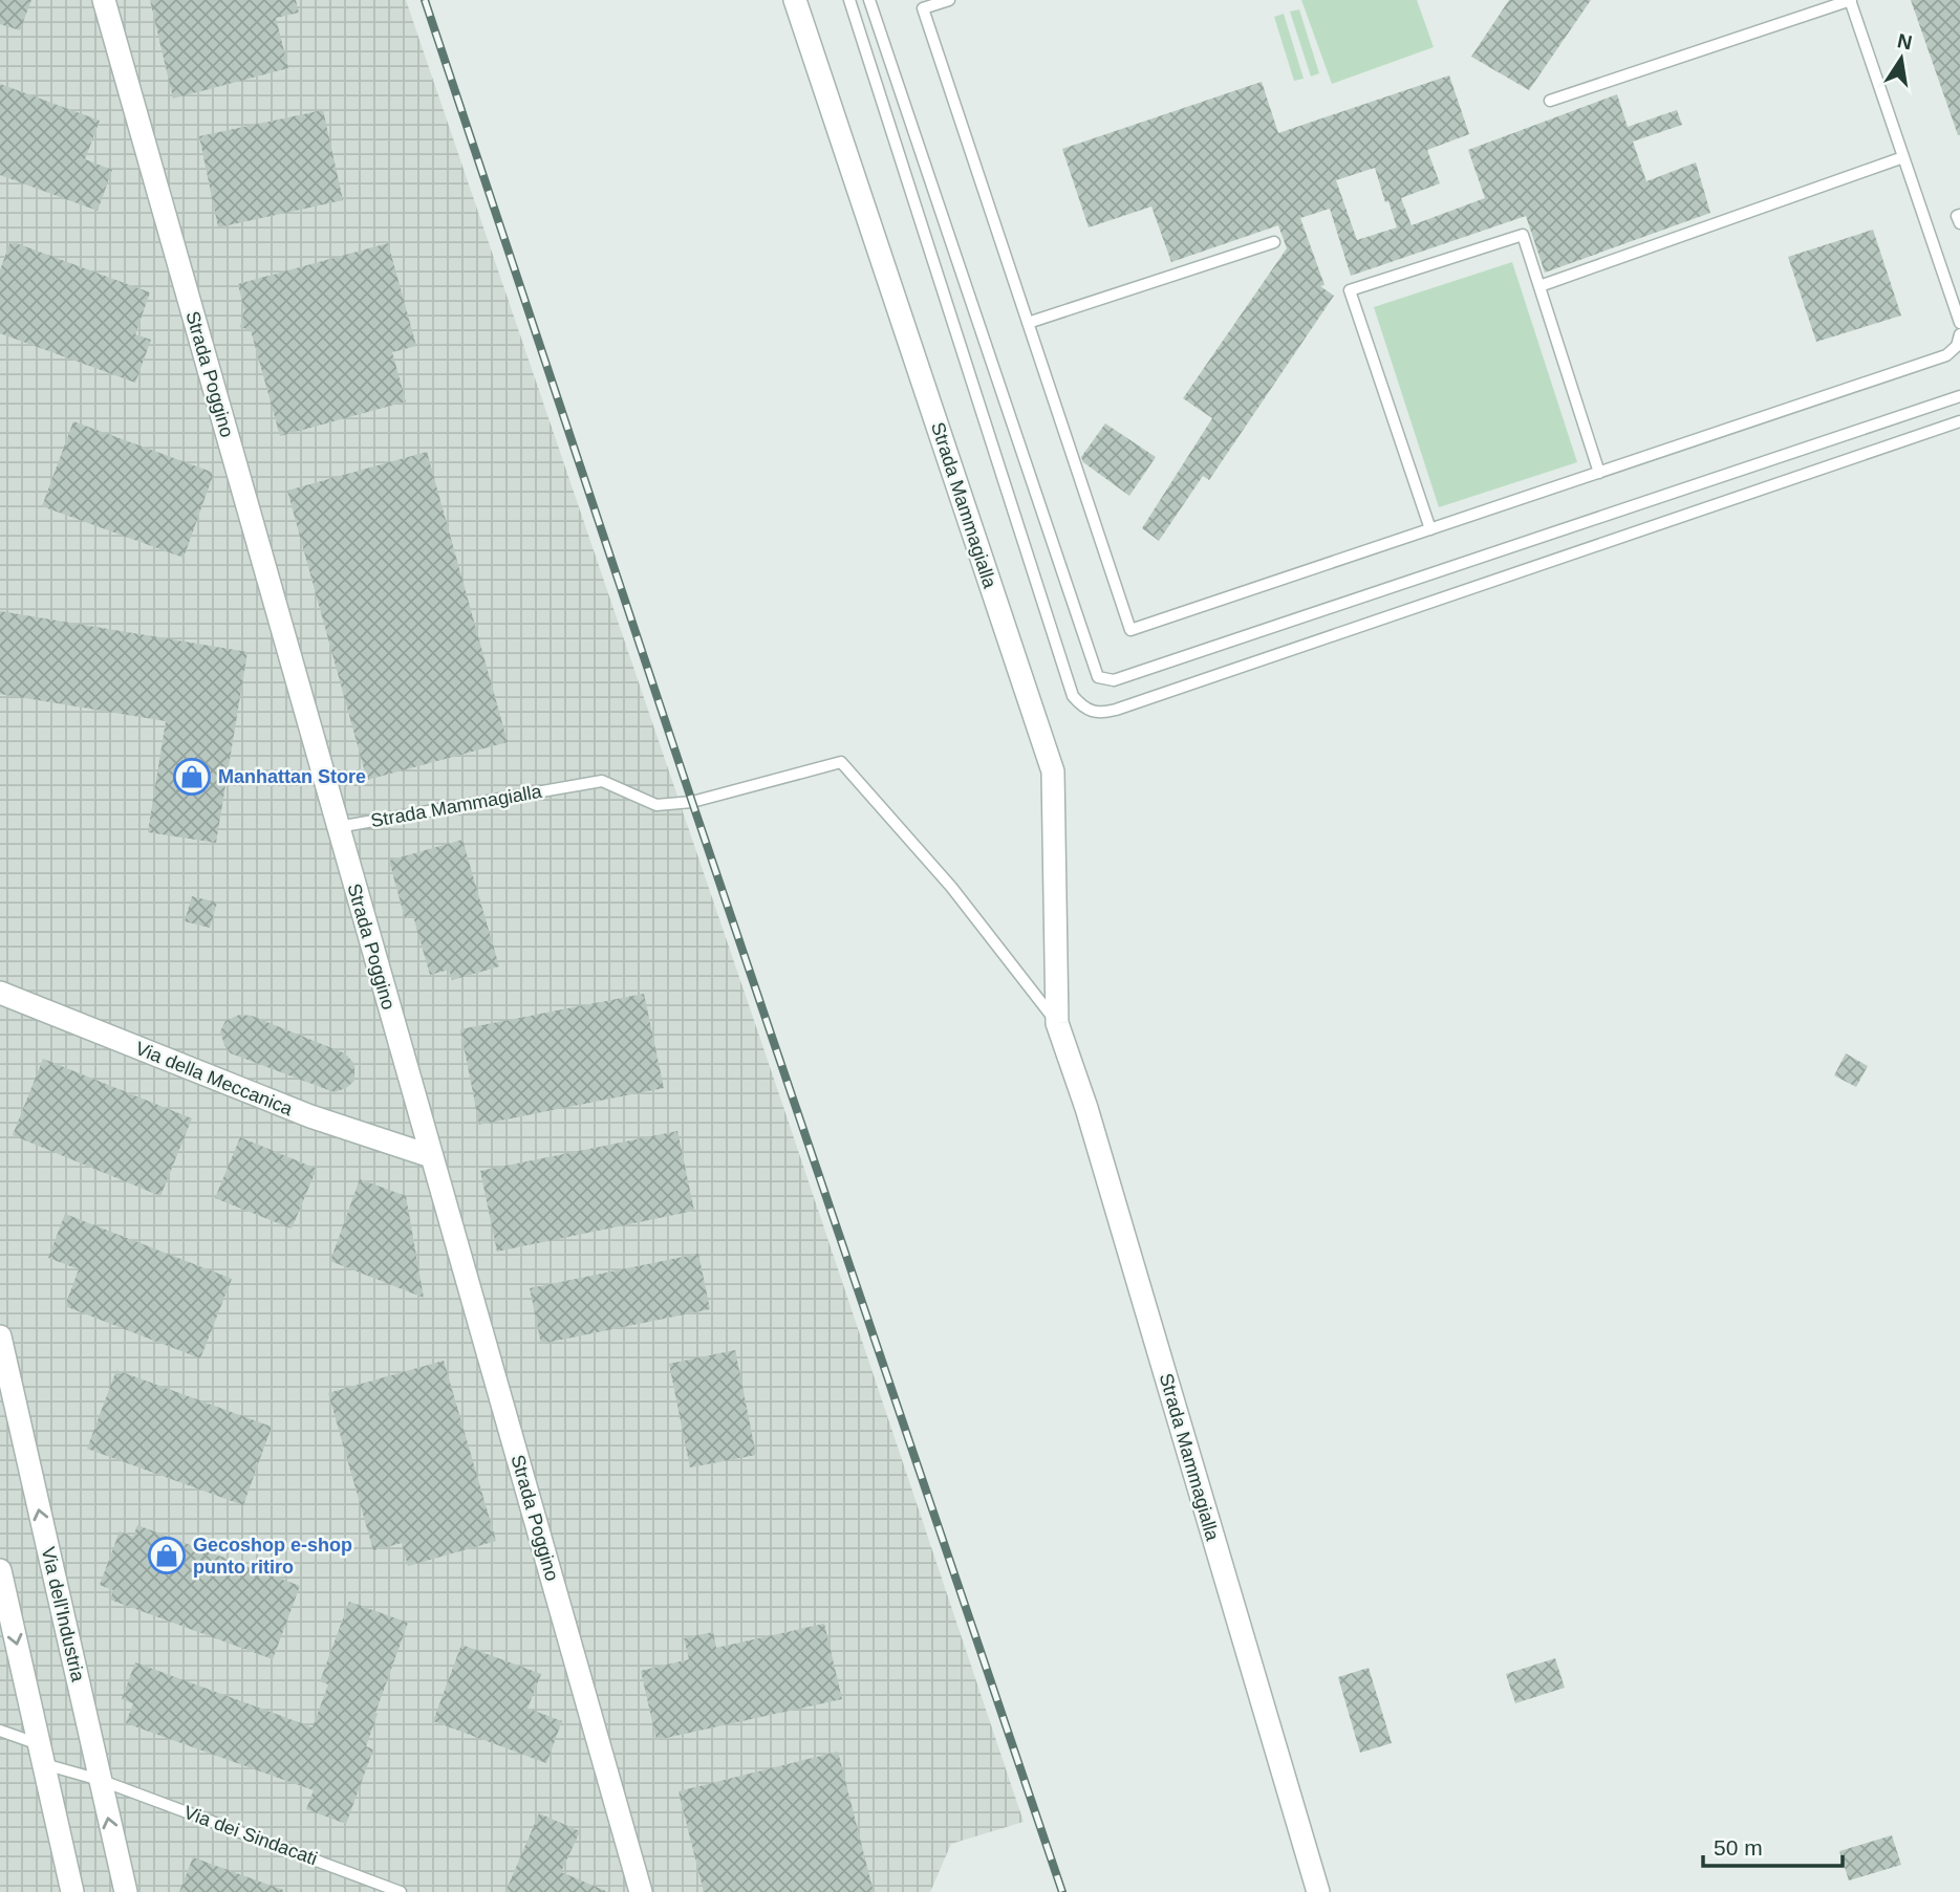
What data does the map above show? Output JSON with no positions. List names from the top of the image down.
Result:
{
  "streets": {
    "street": [
      "Strada Poggino",
      "Strada Mammagialla",
      "Via della Meccanica",
      "Via dell'Industria"
    ],
    "lane": ["Via dei Sindacati"]
  },
  "crossings": [
    ["Strada Poggino", "Strada Mammagialla"],
    ["Strada Poggino", "Via della Meccanica"],
    ["Via dell'Industria", "Via dei Sindacati"]
  ],
  "places": {
    "shop": ["Manhattan Store", "Gecoshop e-shop punto ritiro"]
  },
  "scale_bar": "50 m",
  "north": "top"
}
